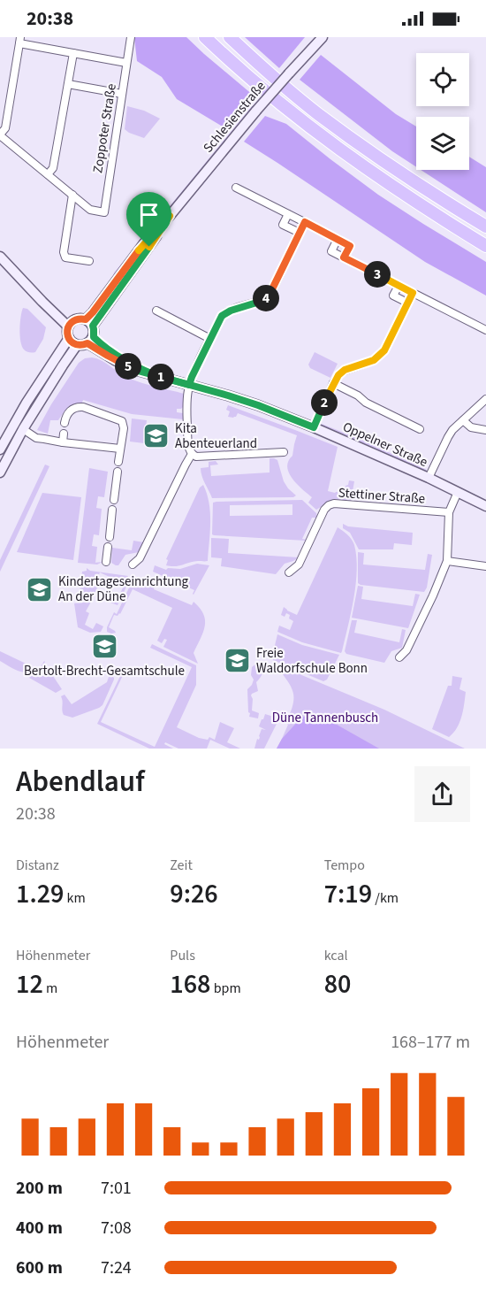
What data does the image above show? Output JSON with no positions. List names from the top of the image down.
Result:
{
  "streets": {
    "street": [
      "Schlesienstraße",
      "Zoppoter Straße",
      "Oppelner Straße",
      "Stettiner Straße"
    ]
  },
  "crossings": [
    ["Schlesienstraße", "Oppelner Straße"]
  ],
  "parks": ["Düne Tannenbusch"],
  "places": {
    "school or university": [
      "Kita Abenteuerland",
      "Kindertageseinrichtung An der Düne",
      "Bertolt-Brecht-Gesamtschule",
      "Freie Waldorfschule Bonn"
    ]
  },
  "page": {
    "status": "20:38",
    "pins": [
      "3",
      "4",
      "5",
      "1",
      "2"
    ],
    "heading": ["Abendlauf", "20:38"],
    "stats": [
      ["Distanz", "1.29 km"],
      ["Zeit", "9:26"],
      ["Tempo", "7:19 /km"],
      ["Höhenmeter", "12 m"],
      ["Puls", "168 bpm"],
      ["kcal", "80"]
    ],
    "chart": ["Höhenmeter", "168–177 m"],
    "list": [
      {
        "name": "200 m",
        "note": "7:01"
      },
      {
        "name": "400 m",
        "note": "7:08"
      },
      {
        "name": "600 m",
        "note": "7:24"
      }
    ]
  }
}
